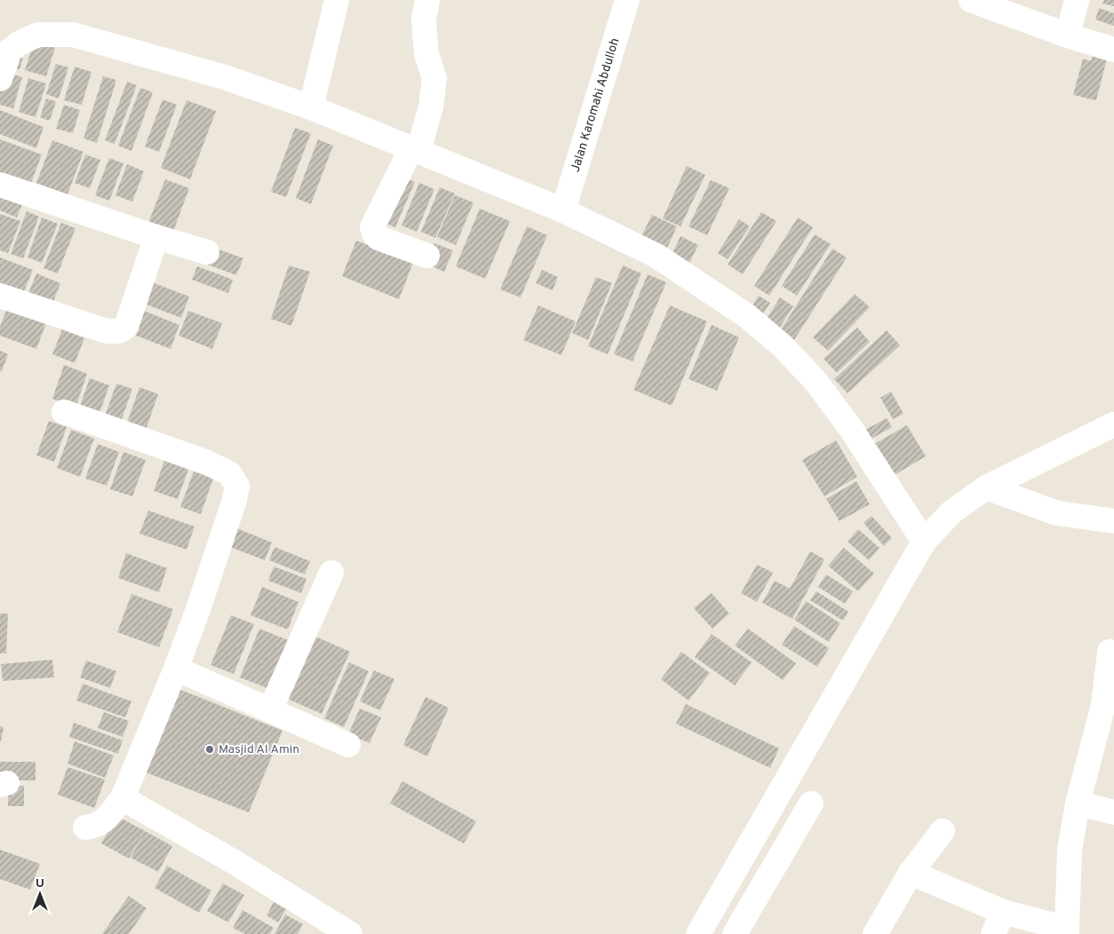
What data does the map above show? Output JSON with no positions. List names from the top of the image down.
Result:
{
  "streets": {
    "street": ["Jalan Karomahi Abdulloh"]
  },
  "places": ["Masjid Al Amin"],
  "north": "top"
}
